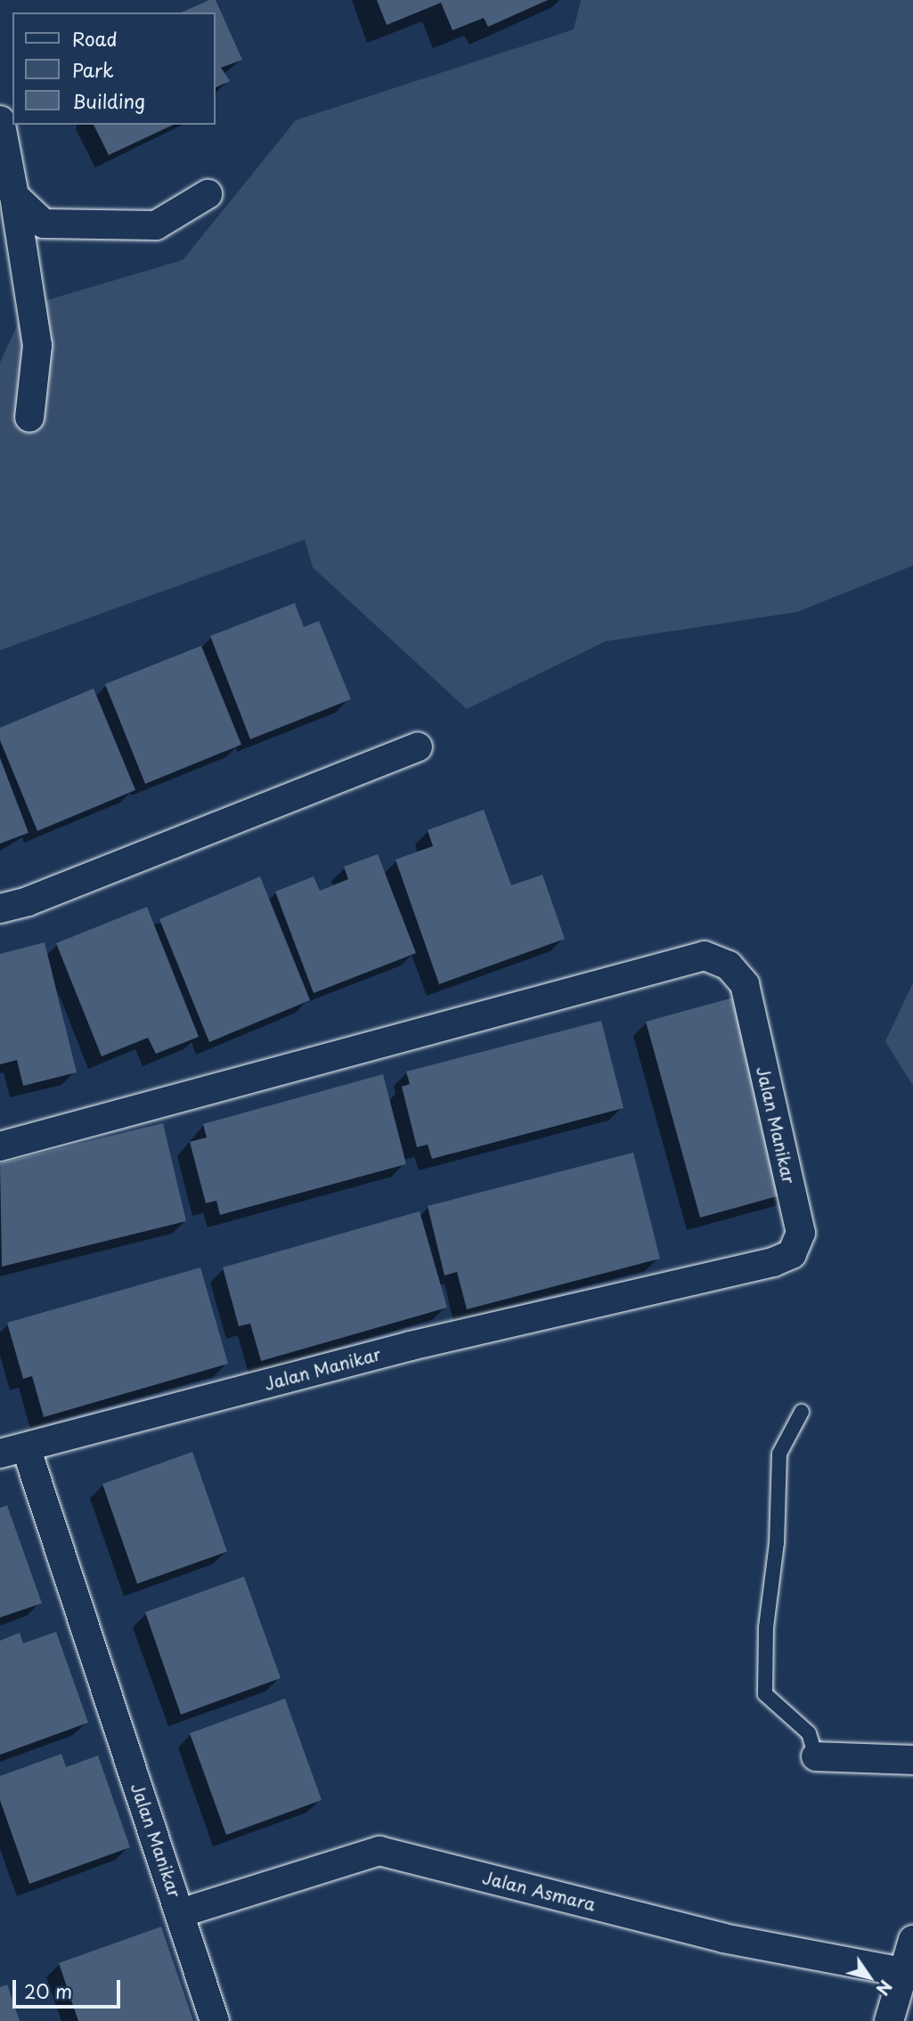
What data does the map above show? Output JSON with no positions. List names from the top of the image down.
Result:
{
  "streets": {
    "street": ["Jalan Manikar", "Jalan Asmara"]
  },
  "crossings": [
    ["Jalan Manikar", "Jalan Asmara"]
  ],
  "legend": ["Road", "Park", "Building"],
  "scale_bar": "20 m",
  "north": "bottom right"
}
